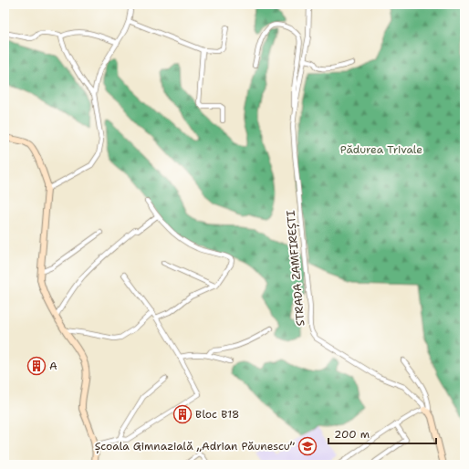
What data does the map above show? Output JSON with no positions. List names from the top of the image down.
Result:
{
  "streets": {
    "main road": ["STRADA ZAMFIREȘTI"]
  },
  "parks": ["Pădurea Trivale"],
  "places": {
    "building": ["A", "Bloc B18"],
    "school or university": ["Școala Gimnazială „Adrian Păunescu”"]
  },
  "scale_bar": "200 m"
}
